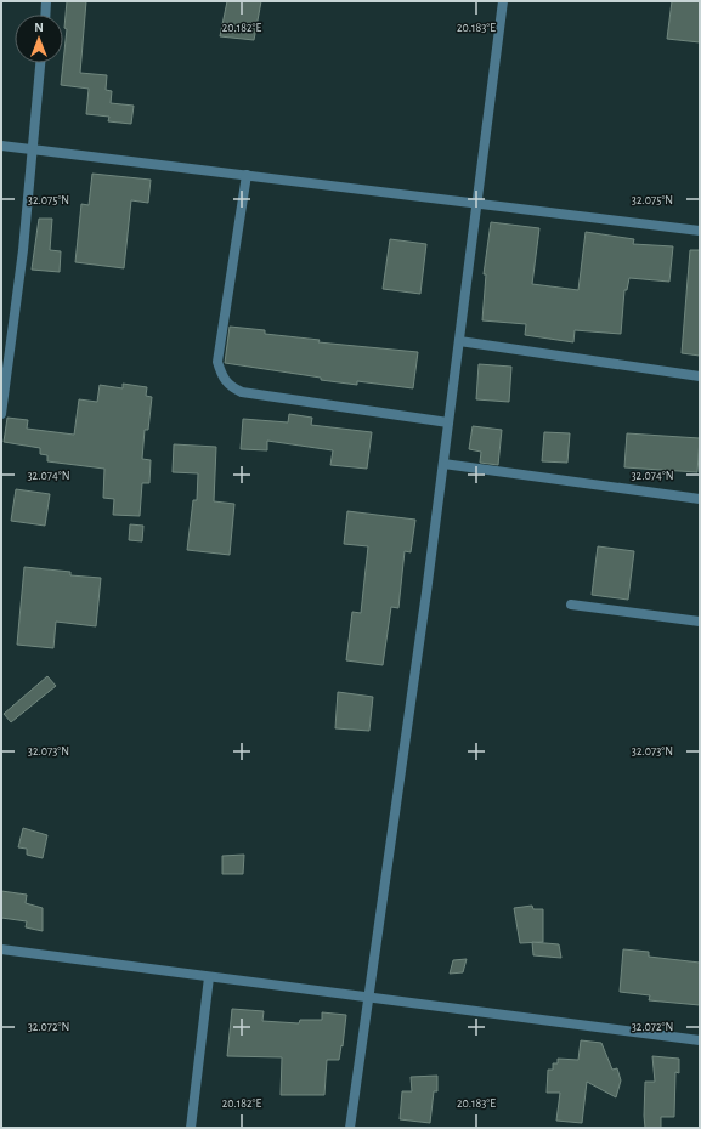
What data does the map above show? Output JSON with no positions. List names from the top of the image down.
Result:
{
  "north": "top",
  "coordinates": [
    "20.182°E",
    "20.183°E",
    "32.075°N",
    "32.074°N",
    "32.073°N",
    "32.072°N"
  ]
}
